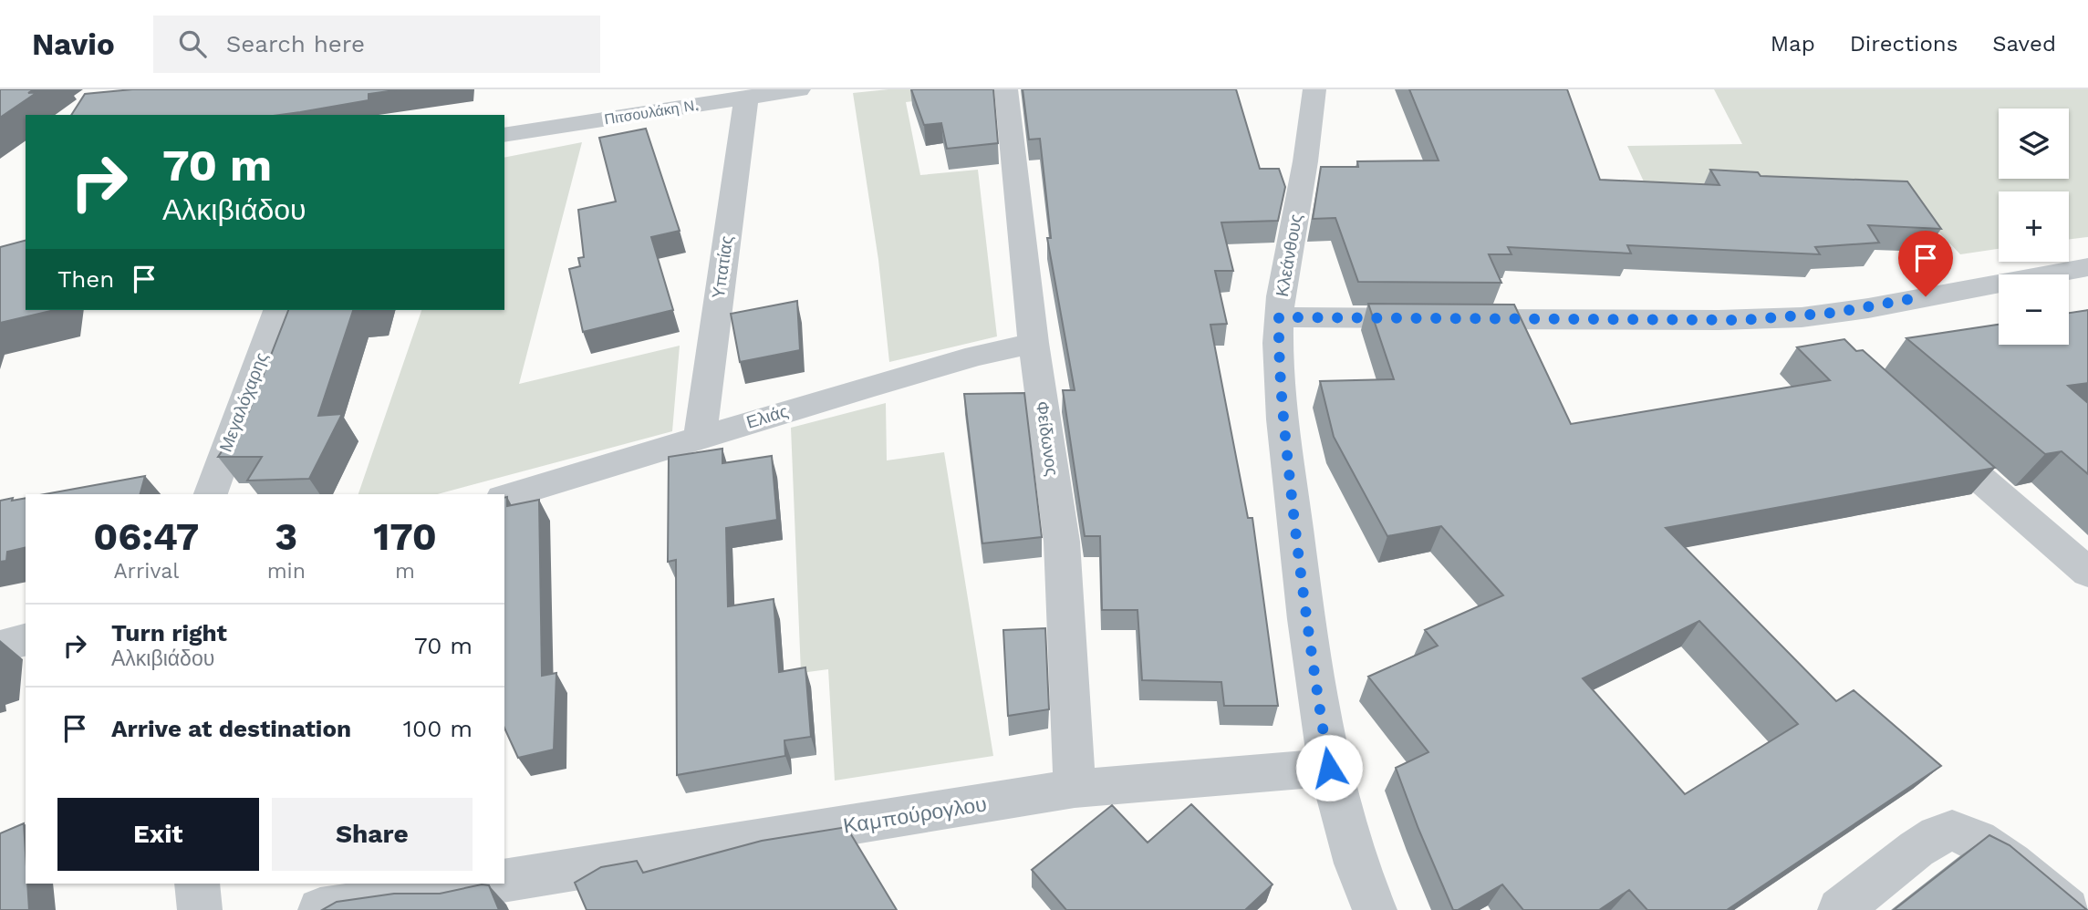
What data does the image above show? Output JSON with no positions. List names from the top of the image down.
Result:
{
  "streets": {
    "street": [
      "Πιτσουλάκη Ν.",
      "Κλεάνθους",
      "Υπατίας",
      "Μεγαλόχαρης",
      "Ελιάς",
      "Φείδωνος",
      "Καμπούρογλου"
    ]
  },
  "crossings": [
    ["Πιτσουλάκη Ν.", "Υπατίας"],
    ["Κλεάνθους", "Καμπούρογλου"],
    ["Υπατίας", "Ελιάς"],
    ["Ελιάς", "Φείδωνος"],
    ["Φείδωνος", "Καμπούρογλου"]
  ],
  "page": {
    "header": "Navio",
    "search": "Search here",
    "nav": ["Map", "Directions", "Saved"],
    "map_buttons": ["+", "−"],
    "turn": ["70 m", "Αλκιβιάδου"],
    "then": "Then",
    "eta": [
      "06:47",
      "Arrival",
      "3",
      "min",
      "170",
      "m"
    ],
    "list": [
      {
        "name": "Turn right",
        "note": "Αλκιβιάδου",
        "value": "70 m"
      },
      {
        "name": "Arrive at destination",
        "value": "100 m"
      }
    ],
    "buttons": ["Exit", "Share"]
  }
}
